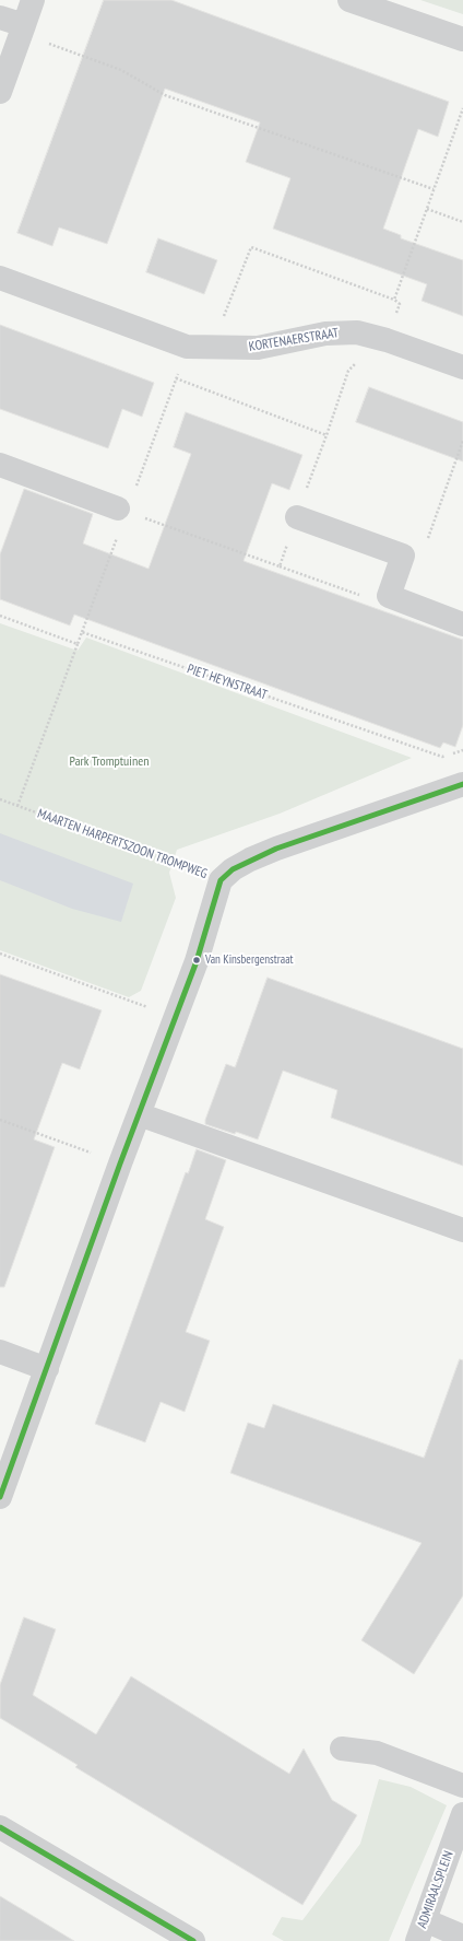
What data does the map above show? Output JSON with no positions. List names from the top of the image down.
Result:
{
  "streets": {
    "street": ["KORTENAERSTRAAT", "MAARTEN HARPERTSZOON TROMPWEG", "ADMIRAALSPLEIN"],
    "path": ["PIET HEYNSTRAAT"]
  },
  "parks": ["Park Tromptuinen"],
  "places": ["Van Kinsbergenstraat"]
}
